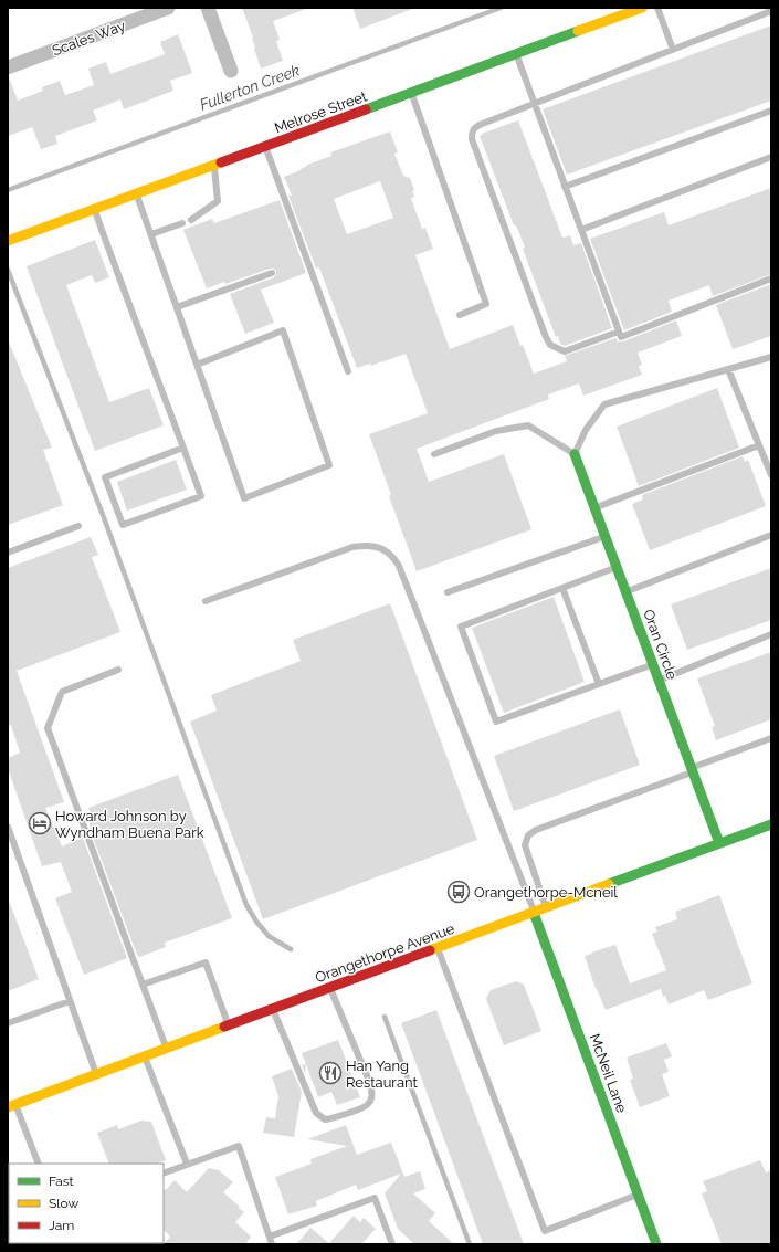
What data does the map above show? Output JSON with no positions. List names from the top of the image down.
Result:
{
  "streets": {
    "street": [
      "Scales Way",
      "Melrose Street",
      "Oran Circle",
      "Orangethorpe Avenue",
      "McNeil Lane"
    ]
  },
  "crossings": [
    ["Oran Circle", "Orangethorpe Avenue"],
    ["Orangethorpe Avenue", "McNeil Lane"]
  ],
  "water": ["Fullerton Creek"],
  "places": {
    "hotel": ["Howard Johnson by Wyndham Buena Park"],
    "bus stop": ["Orangethorpe-Mcneil"],
    "restaurant": ["Han Yang Restaurant"]
  },
  "legend": ["Fast", "Slow", "Jam"]
}
